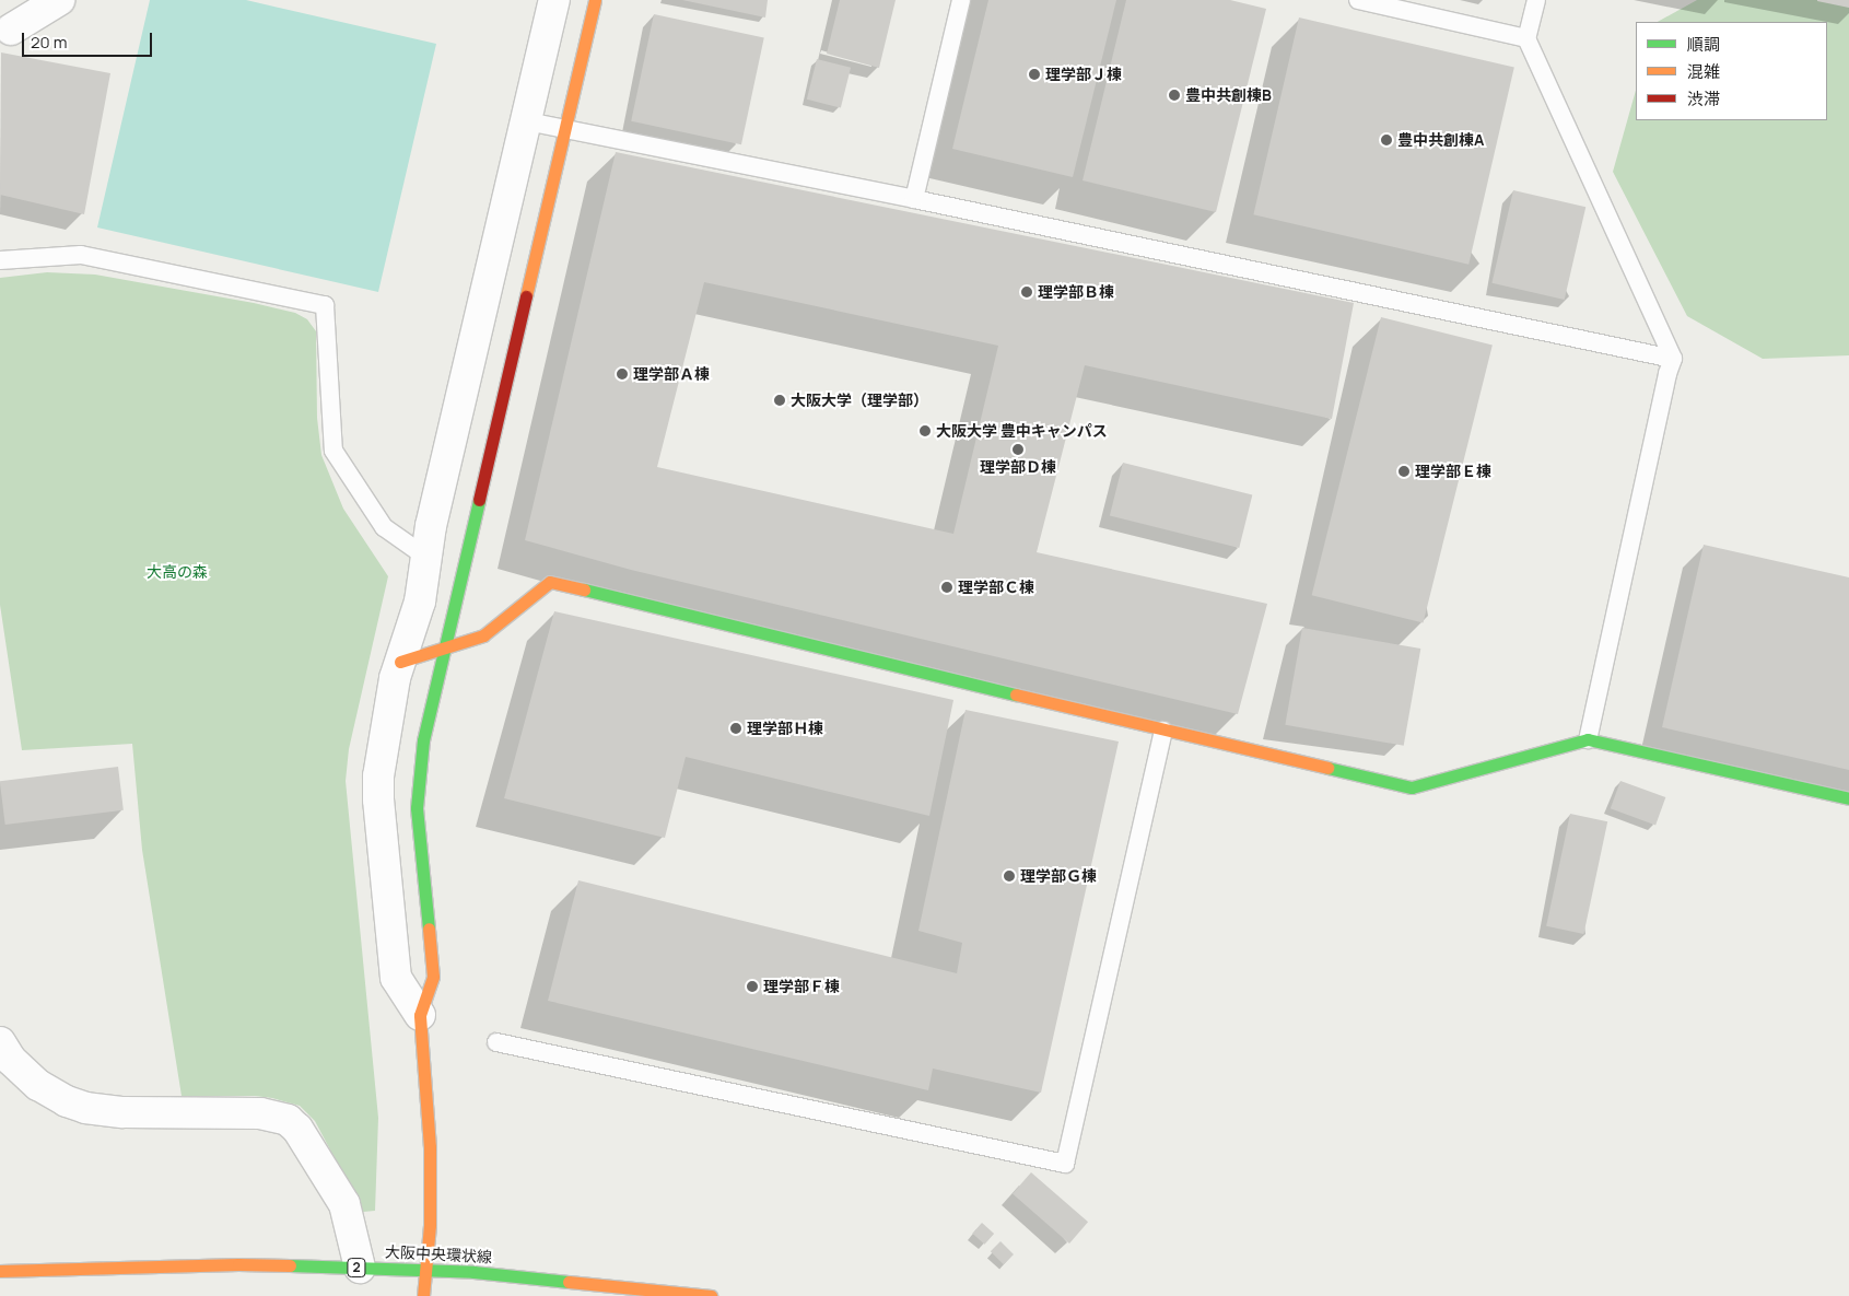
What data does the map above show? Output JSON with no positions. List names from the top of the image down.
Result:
{
  "streets": {
    "street": ["大阪中央環状線", "2"]
  },
  "parks": ["大高の森"],
  "places": [
    "理学部Ｊ棟",
    "豊中共創棟B",
    "豊中共創棟A",
    "理学部Ｂ棟",
    "理学部Ａ棟",
    "大阪大学（理学部）",
    "大阪大学 豊中キャンパス",
    "理学部Ｄ棟",
    "理学部Ｅ棟",
    "理学部Ｃ棟",
    "理学部Ｈ棟",
    "理学部Ｇ棟",
    "理学部Ｆ棟"
  ],
  "legend": ["順調", "混雑", "渋滞"],
  "scale_bar": "20 m"
}
